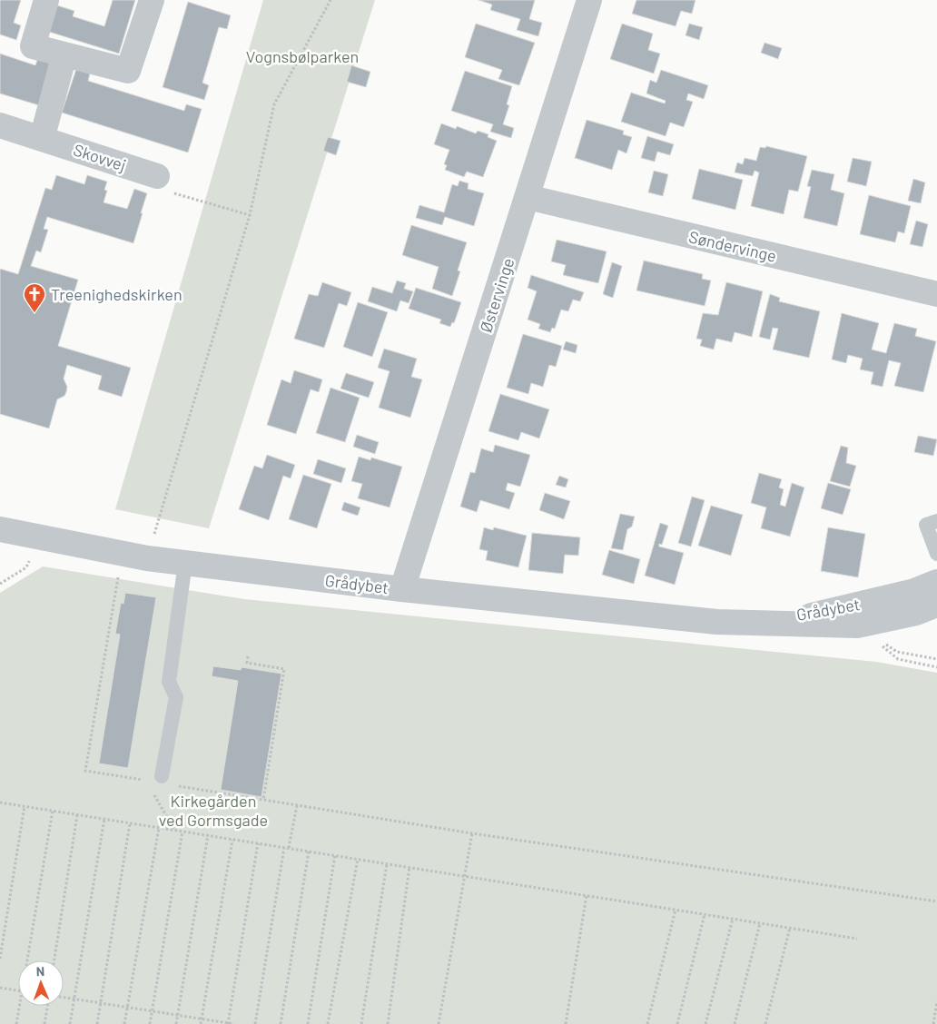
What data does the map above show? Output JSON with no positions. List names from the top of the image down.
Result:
{
  "streets": {
    "street": [
      "Skovvej",
      "Søndervinge",
      "Østervinge",
      "Grådybet"
    ]
  },
  "crossings": [
    ["Søndervinge", "Østervinge"],
    ["Østervinge", "Grådybet"]
  ],
  "parks": ["Vognsbølparken", "Kirkegården ved Gormsgade"],
  "places": {
    "church": ["Treenighedskirken"]
  },
  "north": "top"
}
